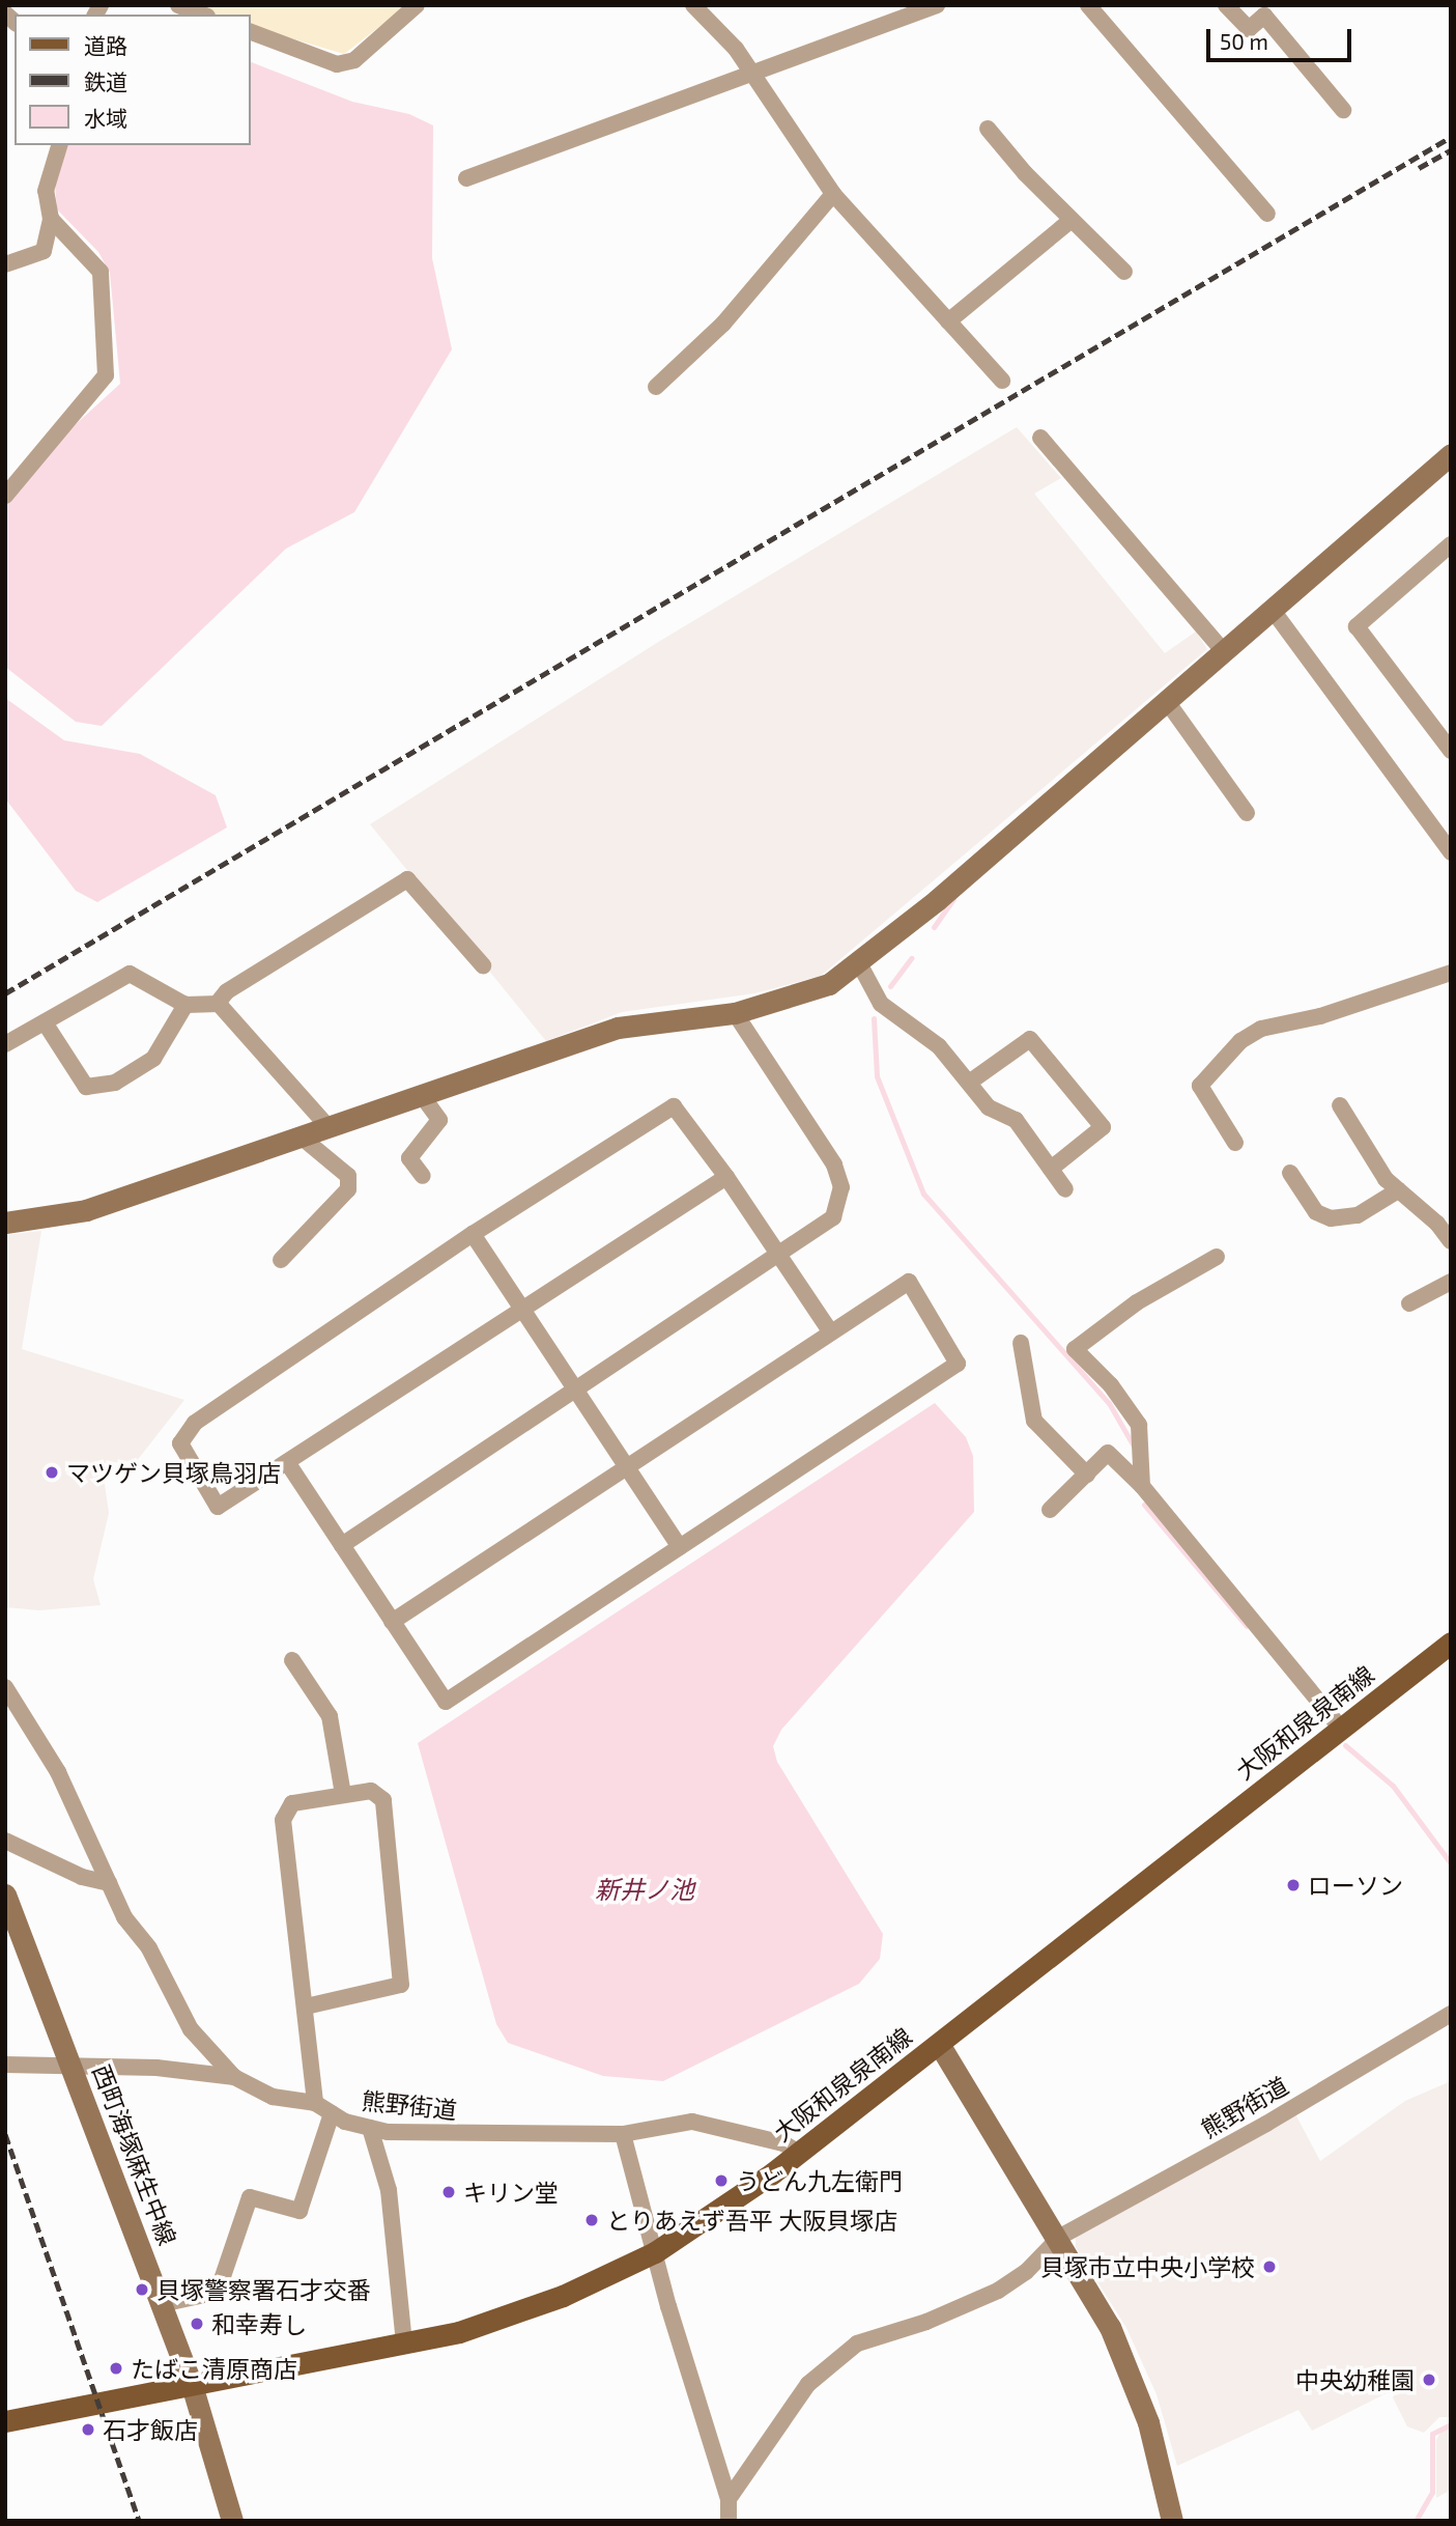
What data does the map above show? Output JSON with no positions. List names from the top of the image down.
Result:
{
  "streets": {
    "main road": ["大阪和泉泉南線"],
    "street": ["熊野街道", "西町海塚麻生中線"]
  },
  "crossings": [
    ["大阪和泉泉南線", "熊野街道"],
    ["大阪和泉泉南線", "西町海塚麻生中線"]
  ],
  "water": ["新井ノ池"],
  "places": [
    "マツゲン貝塚鳥羽店",
    "ローソン",
    "うどん九左衛門",
    "キリン堂",
    "とりあえず吾平 大阪貝塚店",
    "貝塚市立中央小学校",
    "貝塚警察署石才交番",
    "和幸寿し",
    "たばこ清原商店",
    "中央幼稚園",
    "石才飯店"
  ],
  "legend": ["道路", "鉄道", "水域"],
  "scale_bar": "50 m"
}
